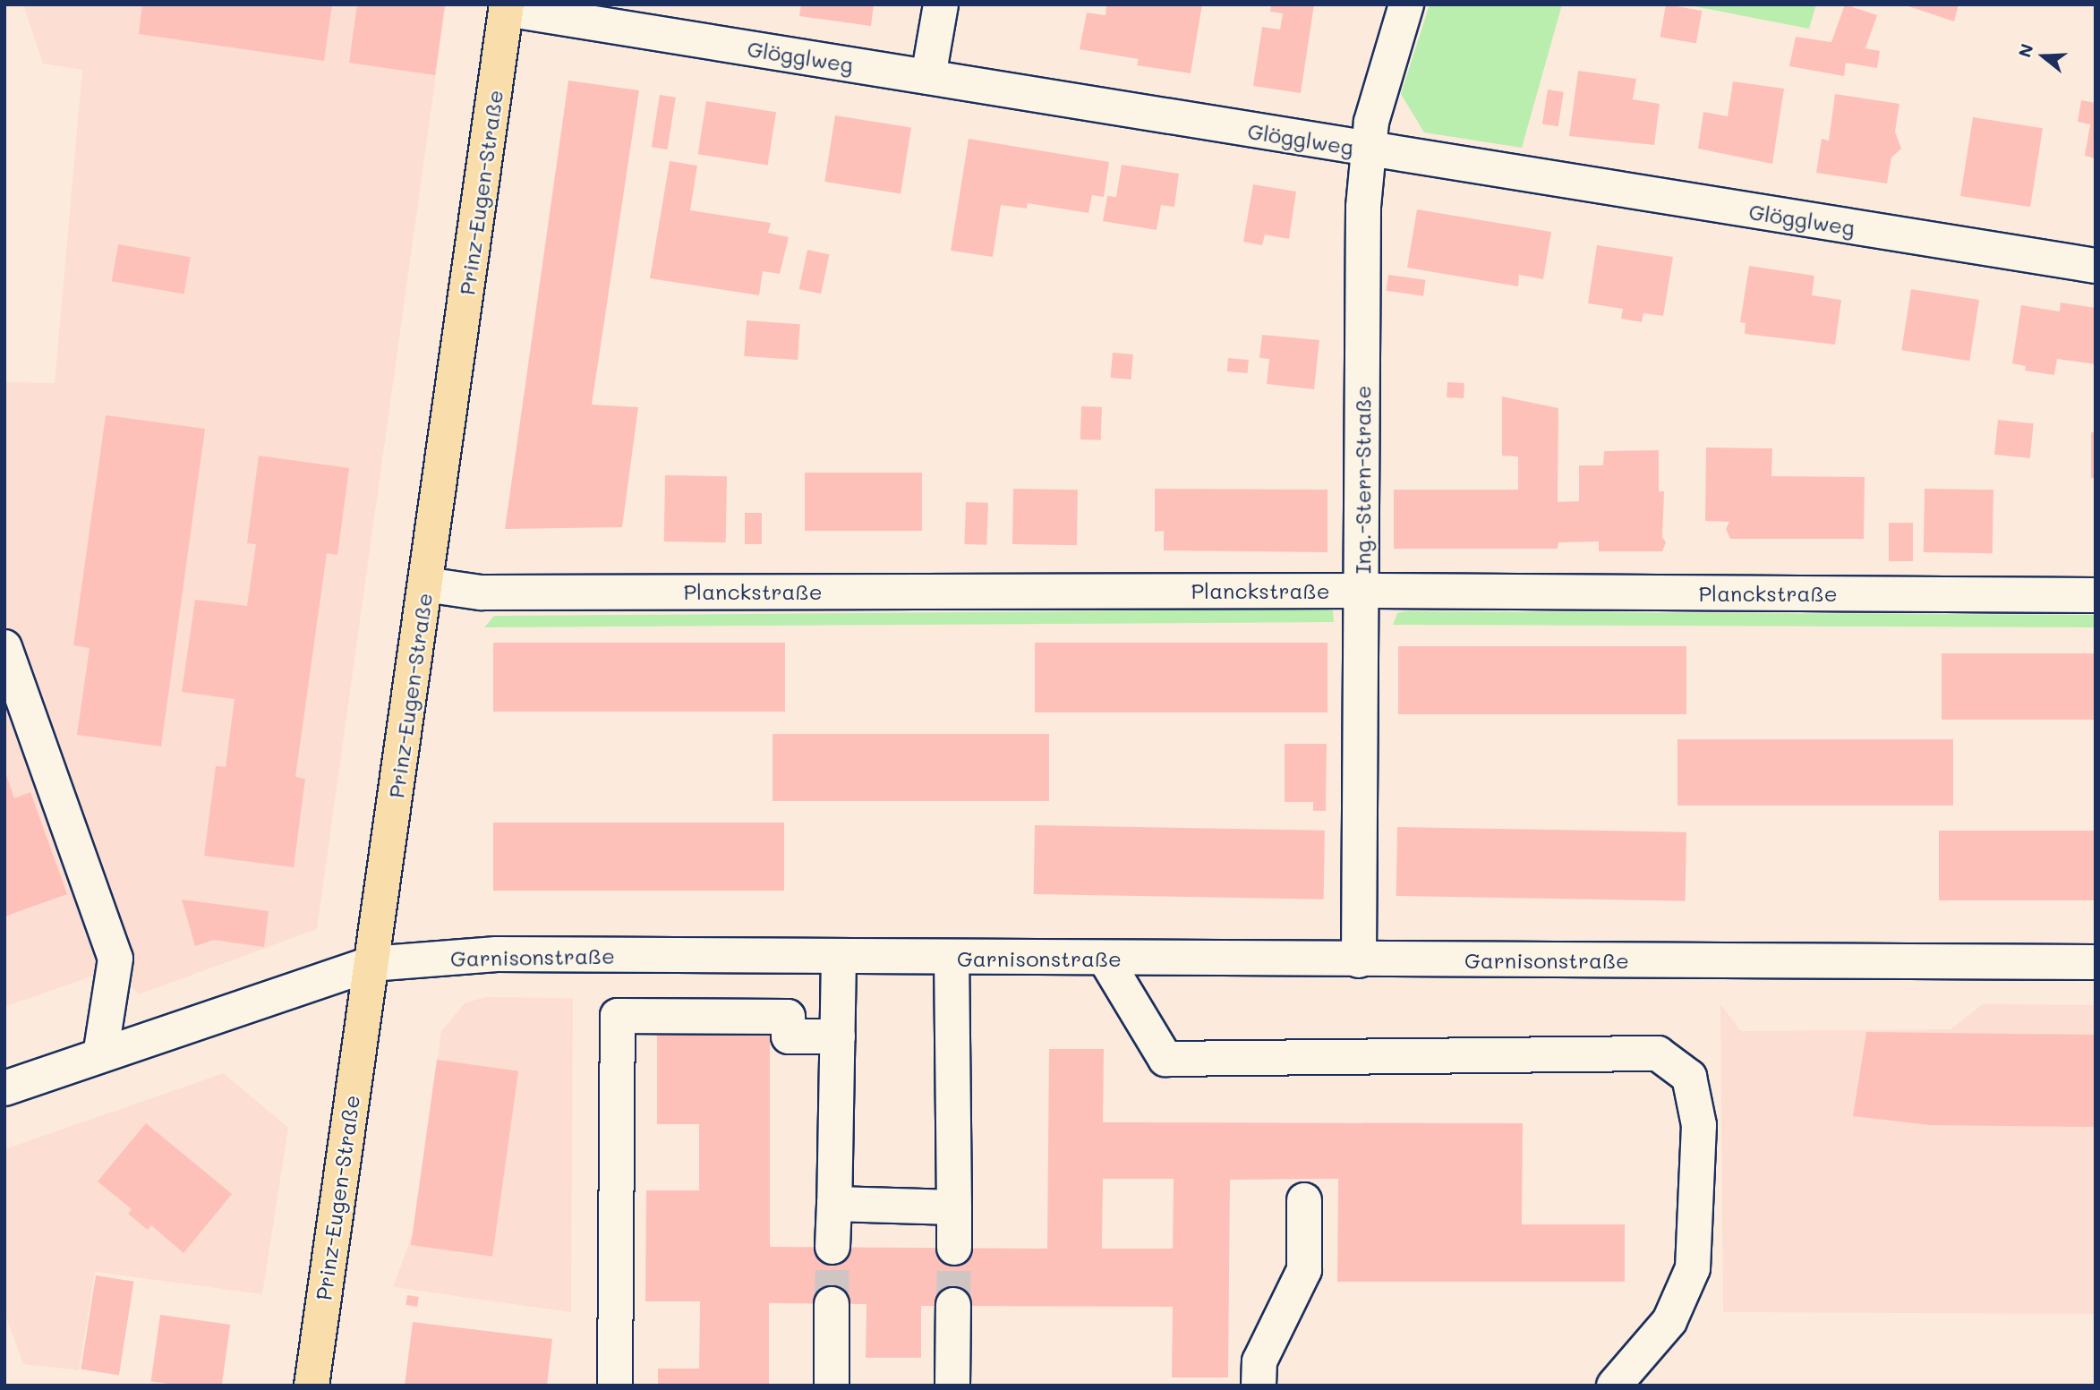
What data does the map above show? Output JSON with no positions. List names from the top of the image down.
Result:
{
  "streets": {
    "main road": ["Prinz-Eugen-Straße"],
    "street": [
      "Glögglweg",
      "Ing.-Stern-Straße",
      "Planckstraße",
      "Garnisonstraße"
    ]
  },
  "crossings": [
    ["Glögglweg", "Prinz-Eugen-Straße"],
    ["Glögglweg", "Ing.-Stern-Straße"],
    ["Prinz-Eugen-Straße", "Planckstraße"],
    ["Prinz-Eugen-Straße", "Garnisonstraße"],
    ["Ing.-Stern-Straße", "Planckstraße"],
    ["Ing.-Stern-Straße", "Garnisonstraße"]
  ],
  "north": "left"
}
